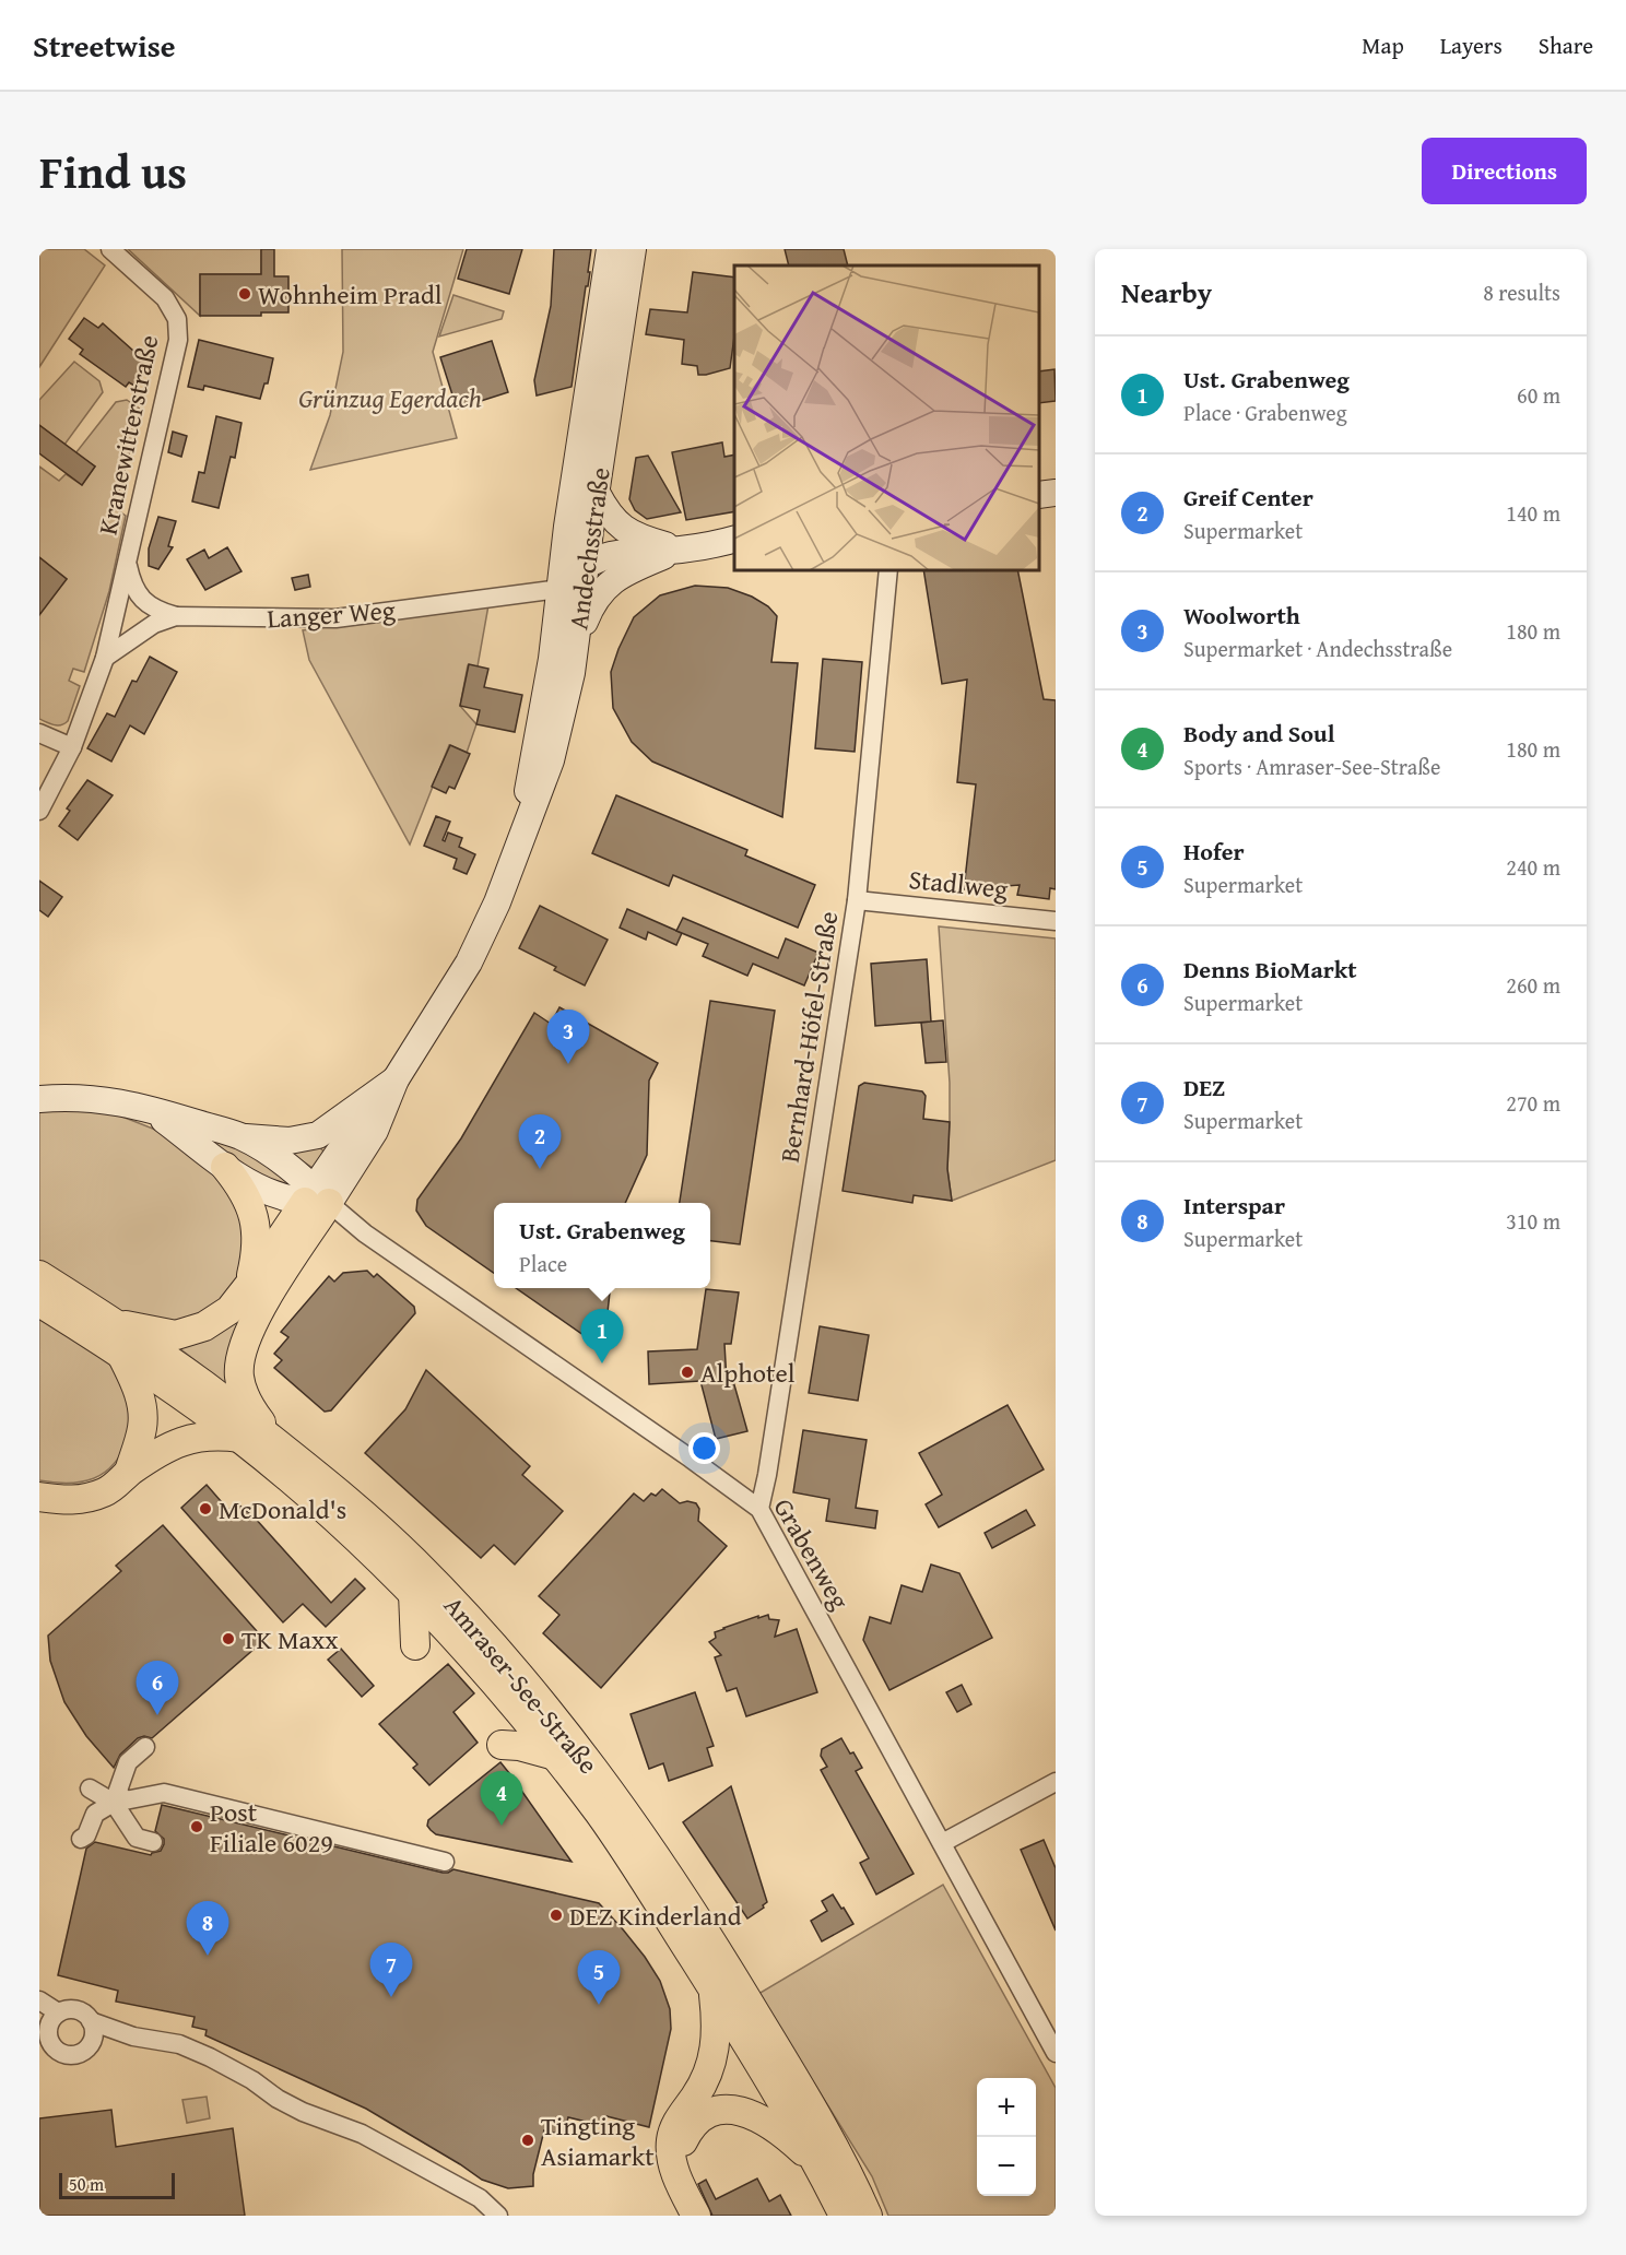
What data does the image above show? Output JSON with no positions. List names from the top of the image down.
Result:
{
  "streets": {
    "main road": ["Andechsstraße", "Langer Weg", "Amraser-See-Straße"],
    "street": [
      "Kranewitterstraße",
      "Stadlweg",
      "Bernhard-Höfel-Straße",
      "Grabenweg"
    ]
  },
  "crossings": [
    ["Kranewitterstraße", "Langer Weg"],
    ["Andechsstraße", "Langer Weg"],
    ["Andechsstraße", "Grabenweg"],
    ["Stadlweg", "Bernhard-Höfel-Straße"],
    ["Bernhard-Höfel-Straße", "Grabenweg"]
  ],
  "parks": ["Grünzug Egerdach"],
  "places": [
    "Wohnheim Pradl",
    "Alphotel",
    "McDonald's",
    "TK Maxx",
    "Post Filiale 6029",
    "DEZ Kinderland",
    "Tingting Asiamarkt"
  ],
  "scale_bar": "50 m",
  "page": {
    "header": "Streetwise",
    "nav": ["Map", "Layers", "Share"],
    "title": "Find us",
    "buttons": "Directions",
    "heading": ["Nearby", "8 results"],
    "list": [
      {
        "mark": "1",
        "name": "Ust. Grabenweg",
        "note": "Place · Grabenweg",
        "value": "60 m"
      },
      {
        "mark": "2",
        "name": "Greif Center",
        "note": "Supermarket",
        "value": "140 m"
      },
      {
        "mark": "3",
        "name": "Woolworth",
        "note": "Supermarket · Andechsstraße",
        "value": "180 m"
      },
      {
        "mark": "4",
        "name": "Body and Soul",
        "note": "Sports · Amraser-See-Straße",
        "value": "180 m"
      },
      {
        "mark": "5",
        "name": "Hofer",
        "note": "Supermarket",
        "value": "240 m"
      },
      {
        "mark": "6",
        "name": "Denns BioMarkt",
        "note": "Supermarket",
        "value": "260 m"
      },
      {
        "mark": "7",
        "name": "DEZ",
        "note": "Supermarket",
        "value": "270 m"
      },
      {
        "mark": "8",
        "name": "Interspar",
        "note": "Supermarket",
        "value": "310 m"
      }
    ],
    "pins": [
      "3",
      "2",
      "1",
      "6",
      "4",
      "8",
      "7",
      "5"
    ],
    "popup": ["Ust. Grabenweg", "Place"],
    "map_buttons": ["+", "−"],
    "scale": "50 m"
  }
}
